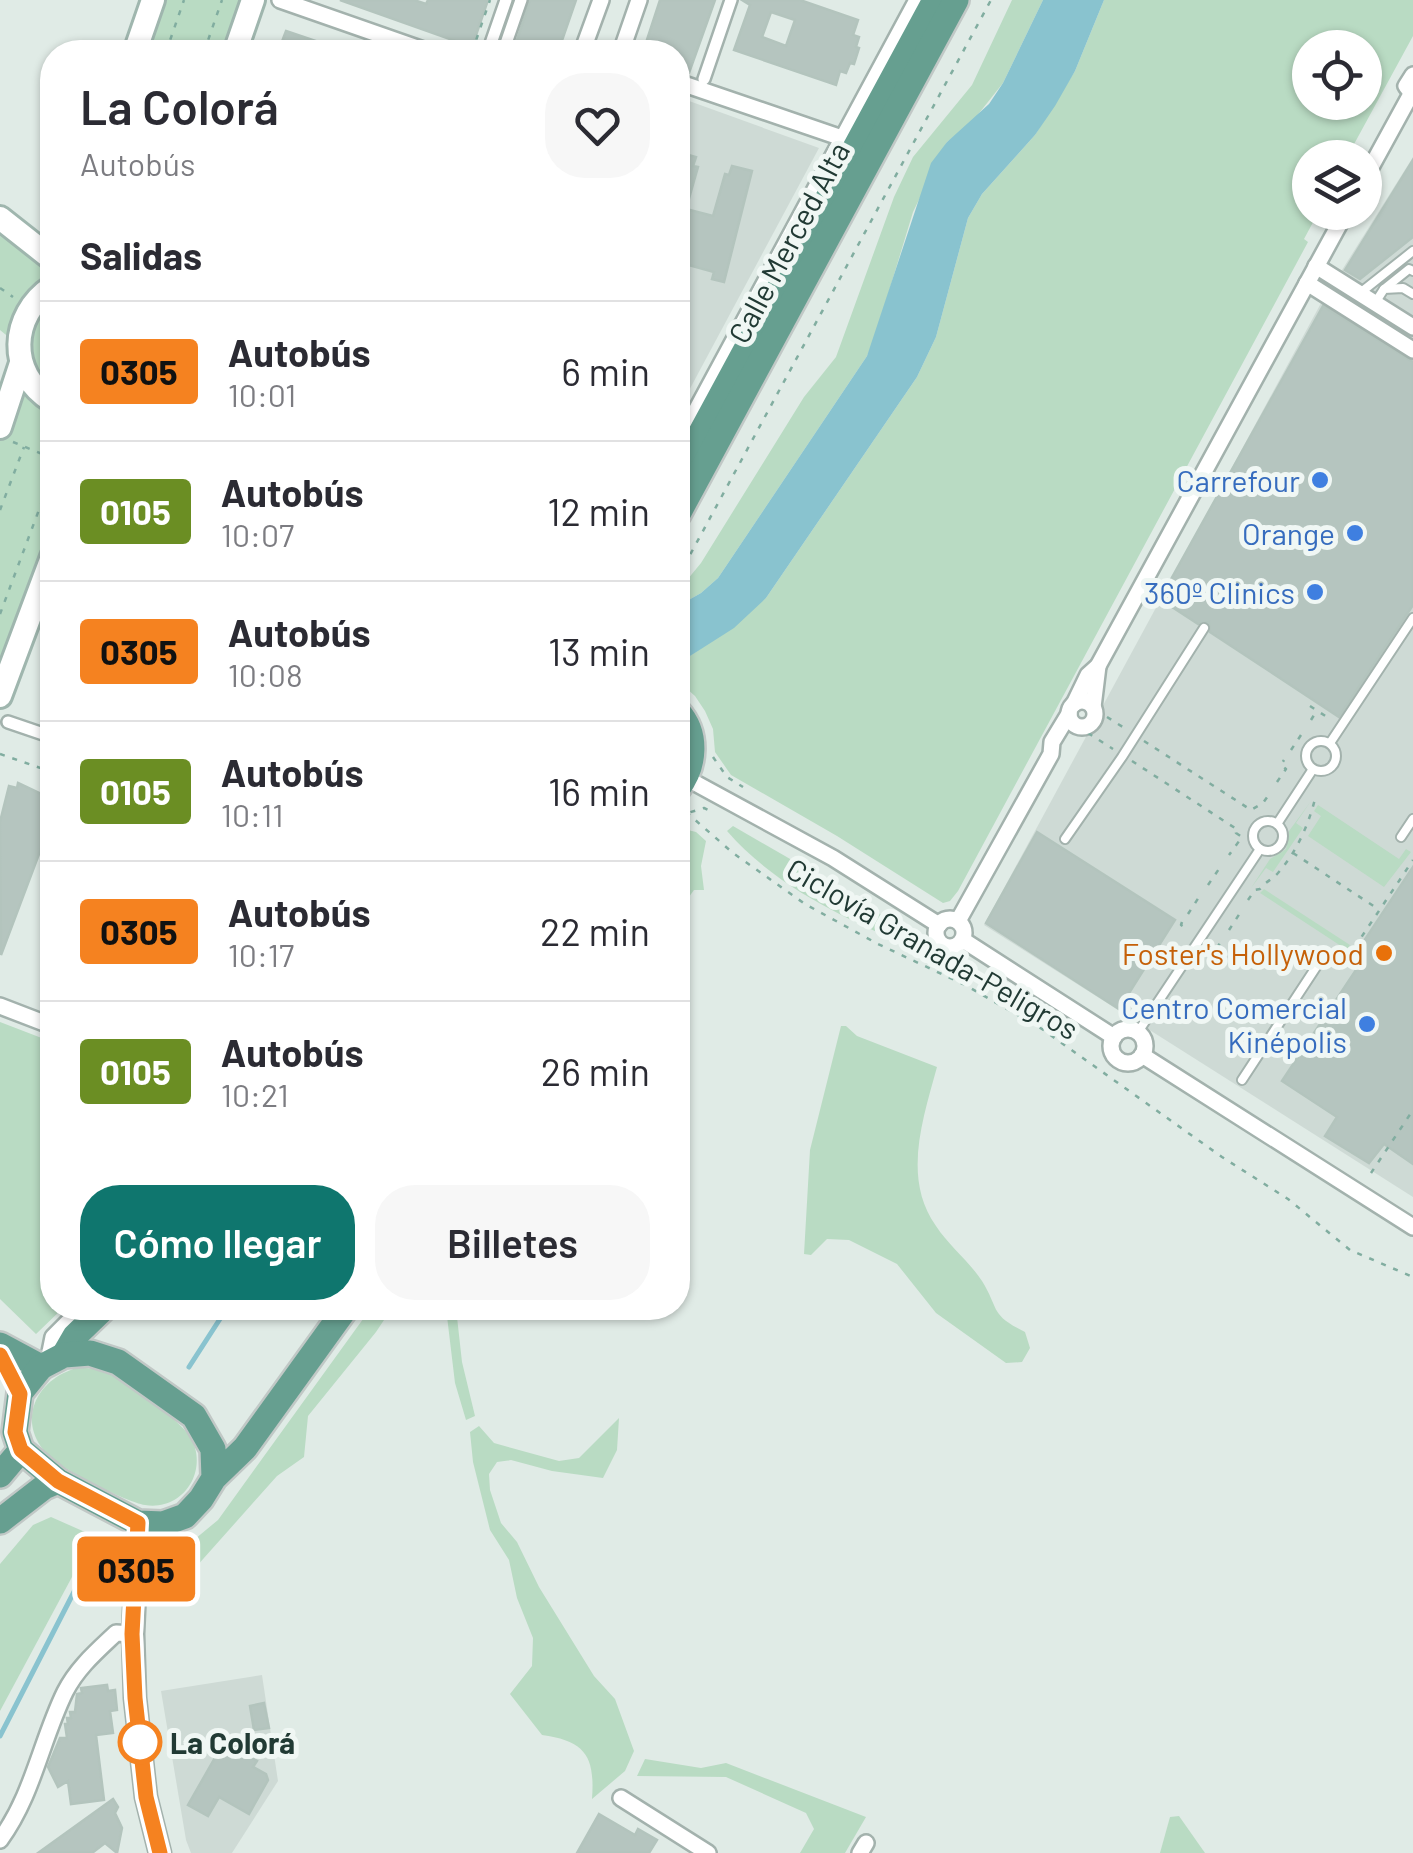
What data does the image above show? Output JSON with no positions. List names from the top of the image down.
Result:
{
  "streets": {
    "main road": ["Calle Merced Alta"],
    "path": ["Ciclovía Granada-Peligros"]
  },
  "places": [
    "Carrefour",
    "Orange",
    "360º Clinics",
    "Foster's Hollywood",
    "Centro Comercial Kinépolis",
    "La Colorá"
  ],
  "lines": ["bus line 0305"],
  "page": {
    "on_map": "0305",
    "heading": [
      ["La Colorá", "Autobús"],
      "Salidas"
    ],
    "list": [
      {
        "mark": "0305",
        "name": "Autobús",
        "note": "10:01",
        "value": "6 min"
      },
      {
        "mark": "0105",
        "name": "Autobús",
        "note": "10:07",
        "value": "12 min"
      },
      {
        "mark": "0305",
        "name": "Autobús",
        "note": "10:08",
        "value": "13 min"
      },
      {
        "mark": "0105",
        "name": "Autobús",
        "note": "10:11",
        "value": "16 min"
      },
      {
        "mark": "0305",
        "name": "Autobús",
        "note": "10:17",
        "value": "22 min"
      },
      {
        "mark": "0105",
        "name": "Autobús",
        "note": "10:21",
        "value": "26 min"
      }
    ],
    "buttons": ["Cómo llegar", "Billetes"]
  }
}
